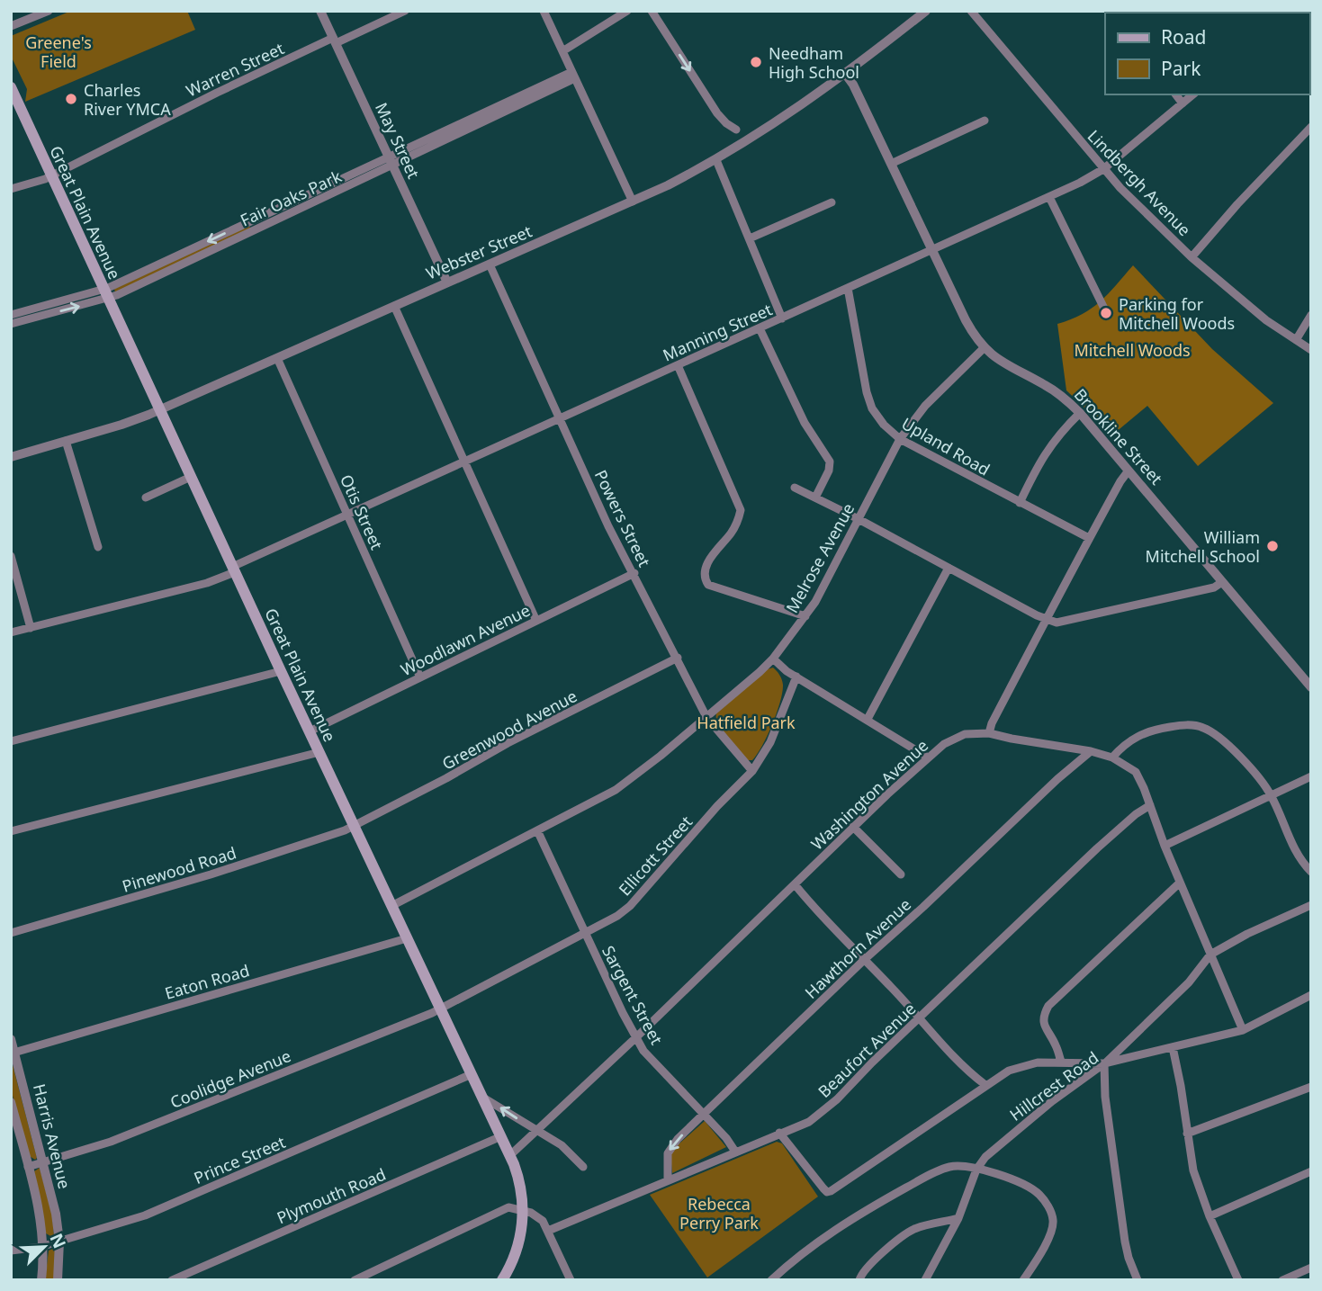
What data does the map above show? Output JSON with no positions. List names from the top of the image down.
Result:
{
  "streets": {
    "main road": ["Great Plain Avenue"],
    "street": [
      "Warren Street",
      "May Street",
      "Lindbergh Avenue",
      "Fair Oaks Park",
      "Webster Street",
      "Manning Street",
      "Brookline Street",
      "Upland Road",
      "Otis Street",
      "Powers Street",
      "Melrose Avenue",
      "Woodlawn Avenue",
      "Greenwood Avenue",
      "Washington Avenue",
      "Ellicott Street",
      "Pinewood Road",
      "Hawthorn Avenue",
      "Eaton Road",
      "Sargent Street",
      "Beaufort Avenue",
      "Coolidge Avenue",
      "Hillcrest Road",
      "Harris Avenue",
      "Prince Street",
      "Plymouth Road"
    ]
  },
  "crossings": [
    ["Warren Street", "May Street"],
    ["Warren Street", "Great Plain Avenue"],
    ["May Street", "Fair Oaks Park"],
    ["May Street", "Webster Street"],
    ["Lindbergh Avenue", "Manning Street"],
    ["Fair Oaks Park", "Great Plain Avenue"],
    ["Great Plain Avenue", "Webster Street"],
    ["Great Plain Avenue", "Manning Street"],
    ["Great Plain Avenue", "Melrose Avenue"],
    ["Great Plain Avenue", "Woodlawn Avenue"],
    ["Great Plain Avenue", "Greenwood Avenue"],
    ["Great Plain Avenue", "Washington Avenue"],
    ["Great Plain Avenue", "Ellicott Street"],
    ["Great Plain Avenue", "Pinewood Road"],
    ["Great Plain Avenue", "Eaton Road"],
    ["Great Plain Avenue", "Coolidge Avenue"],
    ["Great Plain Avenue", "Prince Street"],
    ["Great Plain Avenue", "Plymouth Road"],
    ["Webster Street", "Brookline Street"],
    ["Webster Street", "Otis Street"],
    ["Webster Street", "Powers Street"],
    ["Manning Street", "Brookline Street"],
    ["Manning Street", "Upland Road"],
    ["Manning Street", "Otis Street"],
    ["Manning Street", "Powers Street"],
    ["Brookline Street", "Melrose Avenue"],
    ["Upland Road", "Melrose Avenue"],
    ["Otis Street", "Woodlawn Avenue"],
    ["Powers Street", "Melrose Avenue"],
    ["Powers Street", "Woodlawn Avenue"],
    ["Powers Street", "Greenwood Avenue"],
    ["Powers Street", "Ellicott Street"],
    ["Melrose Avenue", "Sargent Street"],
    ["Greenwood Avenue", "Pinewood Road"],
    ["Washington Avenue", "Hawthorn Avenue"],
    ["Washington Avenue", "Sargent Street"],
    ["Washington Avenue", "Beaufort Avenue"],
    ["Washington Avenue", "Hillcrest Road"],
    ["Ellicott Street", "Sargent Street"],
    ["Ellicott Street", "Coolidge Avenue"],
    ["Hawthorn Avenue", "Sargent Street"],
    ["Hawthorn Avenue", "Beaufort Avenue"],
    ["Eaton Road", "Harris Avenue"],
    ["Sargent Street", "Beaufort Avenue"],
    ["Coolidge Avenue", "Harris Avenue"],
    ["Harris Avenue", "Prince Street"]
  ],
  "parks": [
    "Greene's Field",
    "Mitchell Woods",
    "Hatfield Park",
    "Rebecca Perry Park"
  ],
  "places": [
    "Needham High School",
    "Charles River YMCA",
    "Parking for Mitchell Woods",
    "William Mitchell School"
  ],
  "legend": ["Road", "Park"],
  "north": "top right"
}
